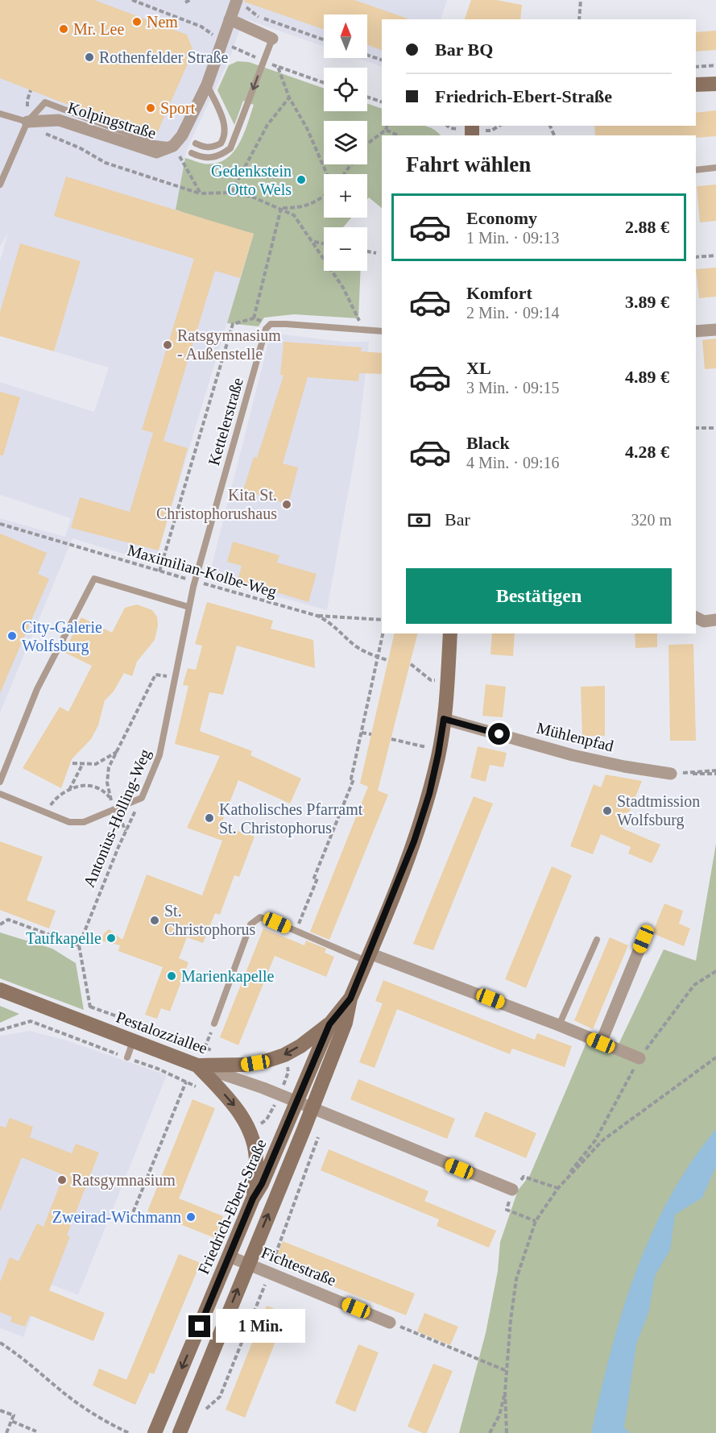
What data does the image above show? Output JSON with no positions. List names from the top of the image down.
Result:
{
  "streets": {
    "street": [
      "Kolpingstraße",
      "Mühlenpfad",
      "Pestalozziallee",
      "Friedrich-Ebert-Straße",
      "Fichtestraße"
    ],
    "lane": ["Kettelerstraße", "Antonius-Holling-Weg"],
    "path": ["Maximilian-Kolbe-Weg"]
  },
  "crossings": [
    ["Kettelerstraße", "Maximilian-Kolbe-Weg"],
    ["Kettelerstraße", "Antonius-Holling-Weg"],
    ["Maximilian-Kolbe-Weg", "Antonius-Holling-Weg"],
    ["Mühlenpfad", "Friedrich-Ebert-Straße"],
    ["Pestalozziallee", "Friedrich-Ebert-Straße"],
    ["Friedrich-Ebert-Straße", "Fichtestraße"]
  ],
  "places": [
    "Nem",
    "Mr. Lee",
    "Rothenfelder Straße",
    "Sport",
    "Gedenkstein Otto Wels",
    "Ratsgymnasium - Außenstelle",
    "Kita St. Christophorushaus",
    "City-Galerie Wolfsburg",
    "Stadtmission Wolfsburg",
    "Katholisches Pfarramt St. Christophorus",
    "St. Christophorus",
    "Taufkapelle",
    "Marienkapelle",
    "Ratsgymnasium",
    "Zweirad-Wichmann"
  ],
  "north": "top",
  "page": {
    "map_buttons": ["+", "−"],
    "banner": ["Bar BQ", "Friedrich-Ebert-Straße"],
    "heading": "Fahrt wählen",
    "list": [
      {
        "name": "Economy",
        "note": "1 Min. · 09:13",
        "value": "2.88 €"
      },
      {
        "name": "Komfort",
        "note": "2 Min. · 09:14",
        "value": "3.89 €"
      },
      {
        "name": "XL",
        "note": "3 Min. · 09:15",
        "value": "4.89 €"
      },
      {
        "name": "Black",
        "note": "4 Min. · 09:16",
        "value": "4.28 €"
      }
    ],
    "pay": ["Bar", "320 m"],
    "buttons": "Bestätigen",
    "bubble": "1 Min."
  }
}
